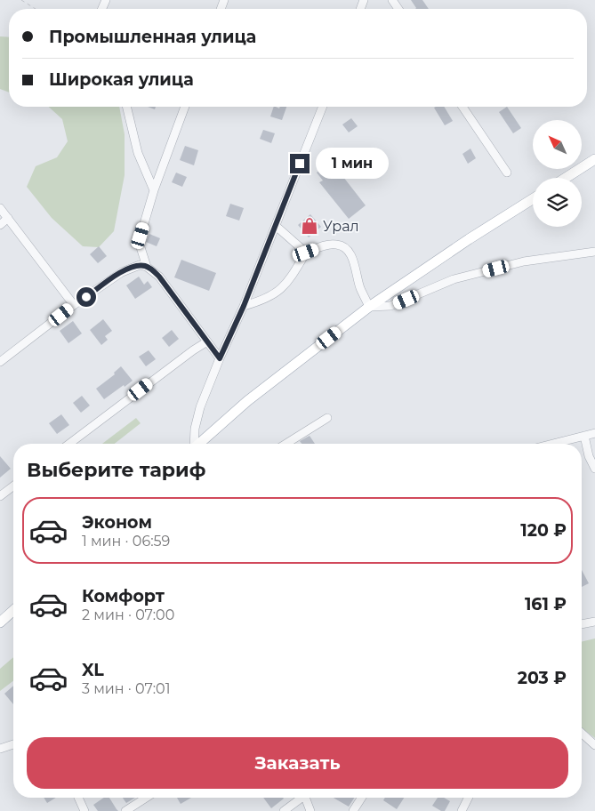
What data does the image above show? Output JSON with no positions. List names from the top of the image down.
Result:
{
  "places": {
    "shop": ["Урал"]
  },
  "north": "top left",
  "page": {
    "banner": ["Промышленная улица", "Широкая улица"],
    "bubble": "1 мин",
    "heading": "Выберите тариф",
    "list": [
      {
        "name": "Эконом",
        "note": "1 мин · 06:59",
        "value": "120 ₽"
      },
      {
        "name": "Комфорт",
        "note": "2 мин · 07:00",
        "value": "161 ₽"
      },
      {
        "name": "XL",
        "note": "3 мин · 07:01",
        "value": "203 ₽"
      }
    ],
    "buttons": "Заказать"
  }
}
